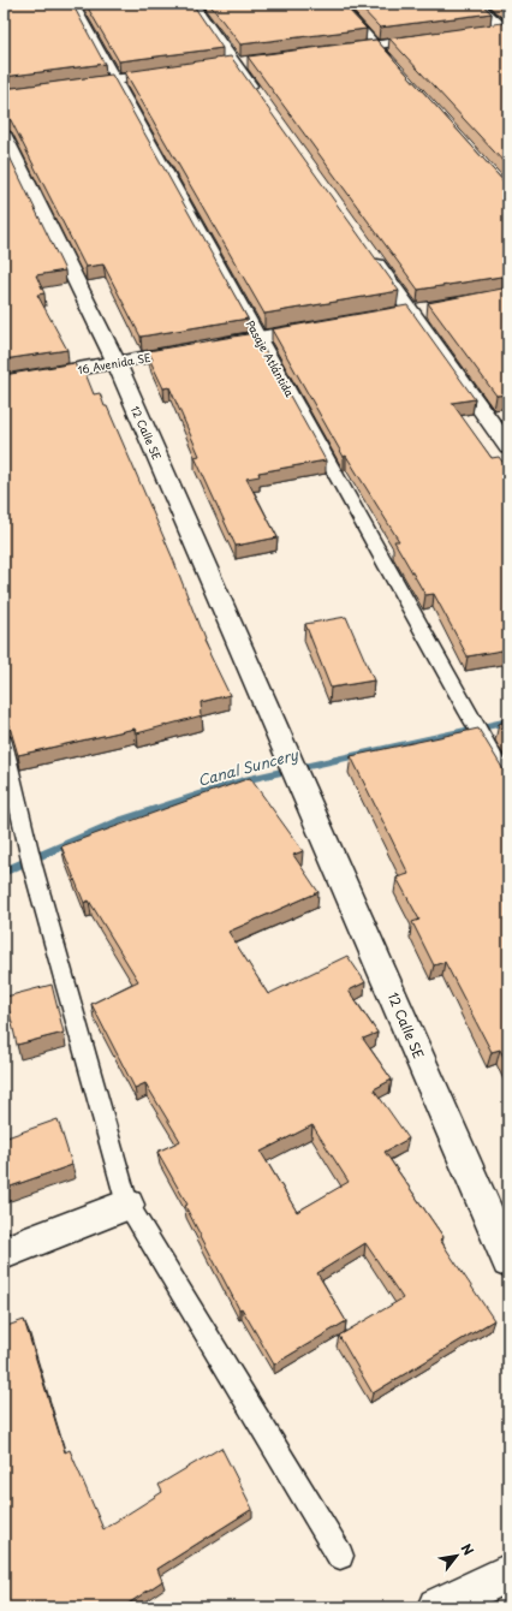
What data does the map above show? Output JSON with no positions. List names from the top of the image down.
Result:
{
  "streets": {
    "street": ["16 Avenida SE", "12 Calle SE"],
    "lane": ["Pasaje Atlántida"]
  },
  "crossings": [
    ["Pasaje Atlántida", "16 Avenida SE"],
    ["16 Avenida SE", "12 Calle SE"]
  ],
  "water": ["Canal Suncery"],
  "north": "top right"
}
